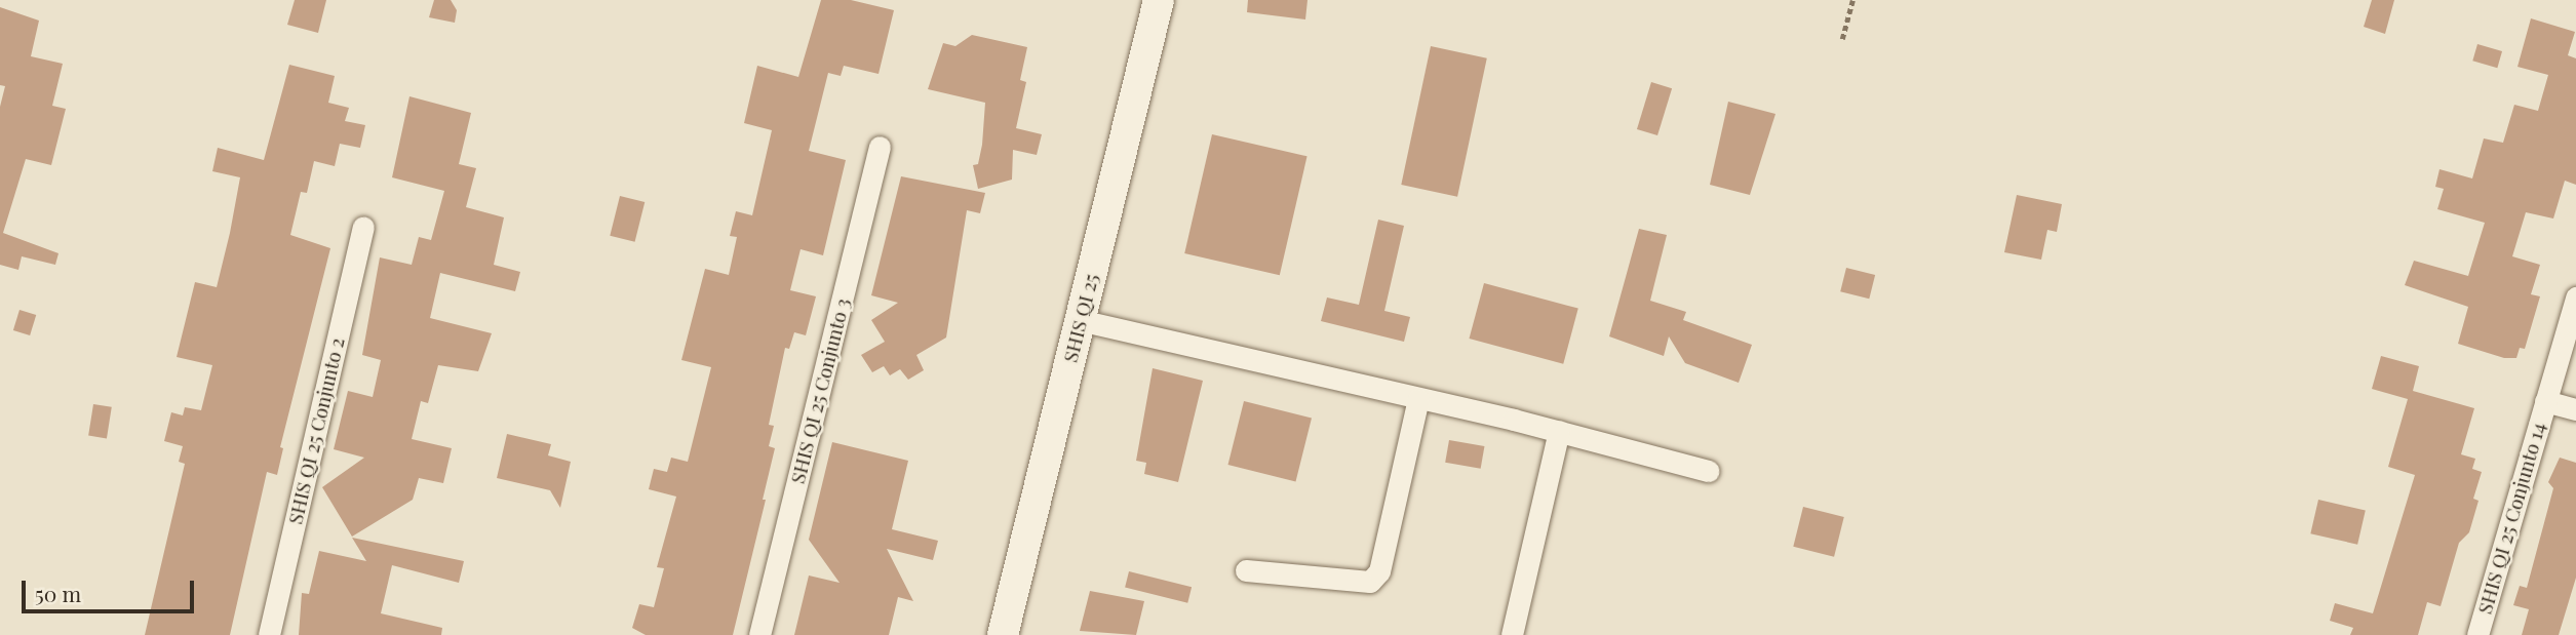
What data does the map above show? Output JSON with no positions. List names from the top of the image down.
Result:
{
  "streets": {
    "street": [
      "SHIS QI 25",
      "SHIS QI 25 Conjunto 3",
      "SHIS QI 25 Conjunto 2",
      "SHIS QI 25 Conjunto 14"
    ]
  },
  "scale_bar": "50 m"
}
